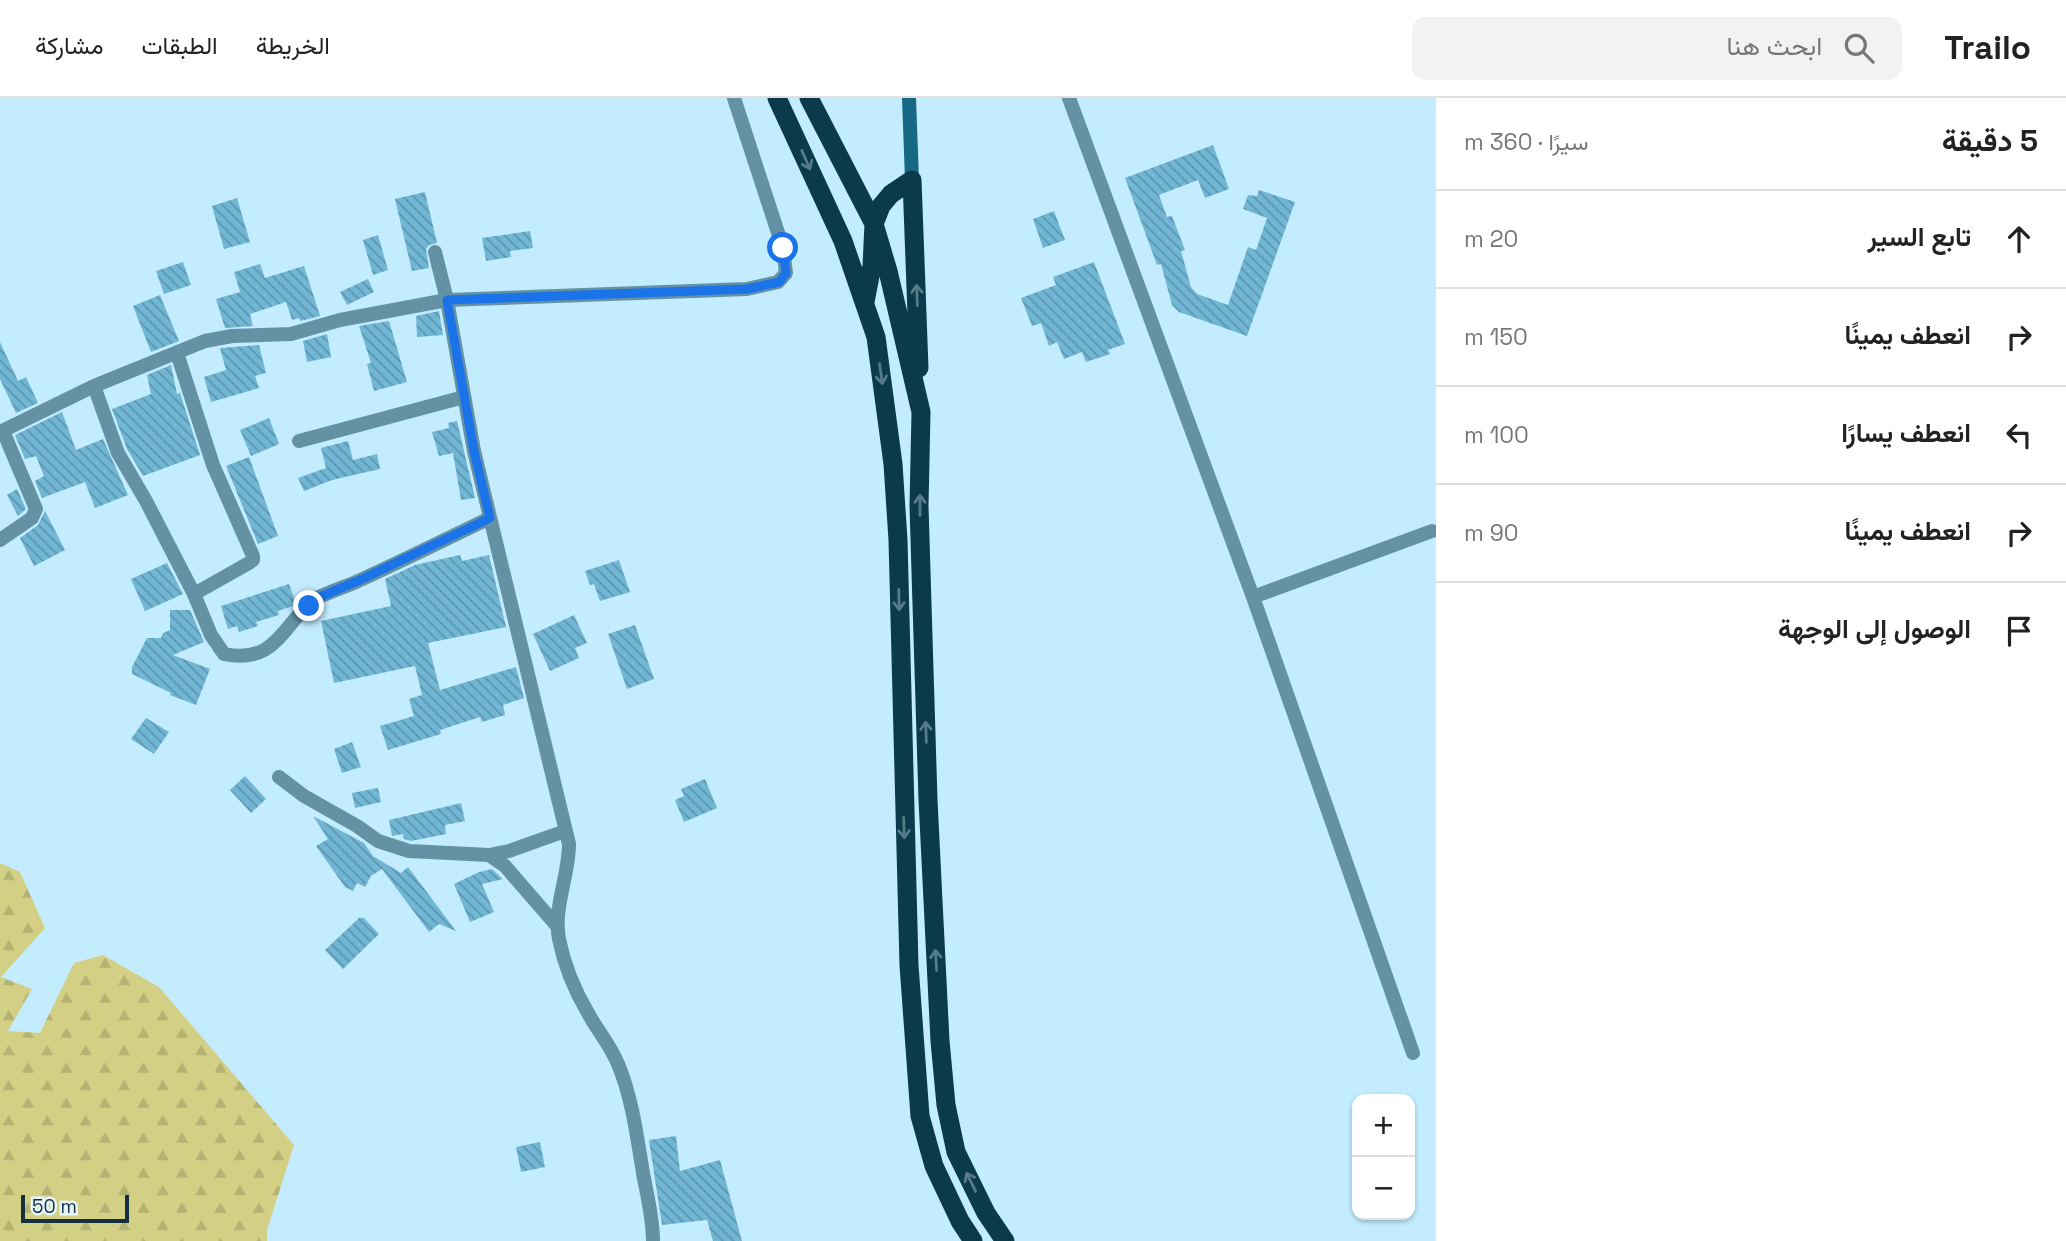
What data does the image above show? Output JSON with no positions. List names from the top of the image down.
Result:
{
  "scale_bar": "50 m",
  "page": {
    "header": "Trailo",
    "search": "ابحث هنا",
    "nav": ["الخريطة", "الطبقات", "مشاركة"],
    "heading": ["5 دقيقة", "سيرًا · 360 m"],
    "list": [
      ["تابع السير", "20 m"],
      ["انعطف يمينًا", "150 m"],
      ["انعطف يسارًا", "100 m"],
      ["انعطف يمينًا", "90 m"],
      "الوصول إلى الوجهة"
    ],
    "map_buttons": ["+", "−"],
    "scale": "50 m"
  }
}
